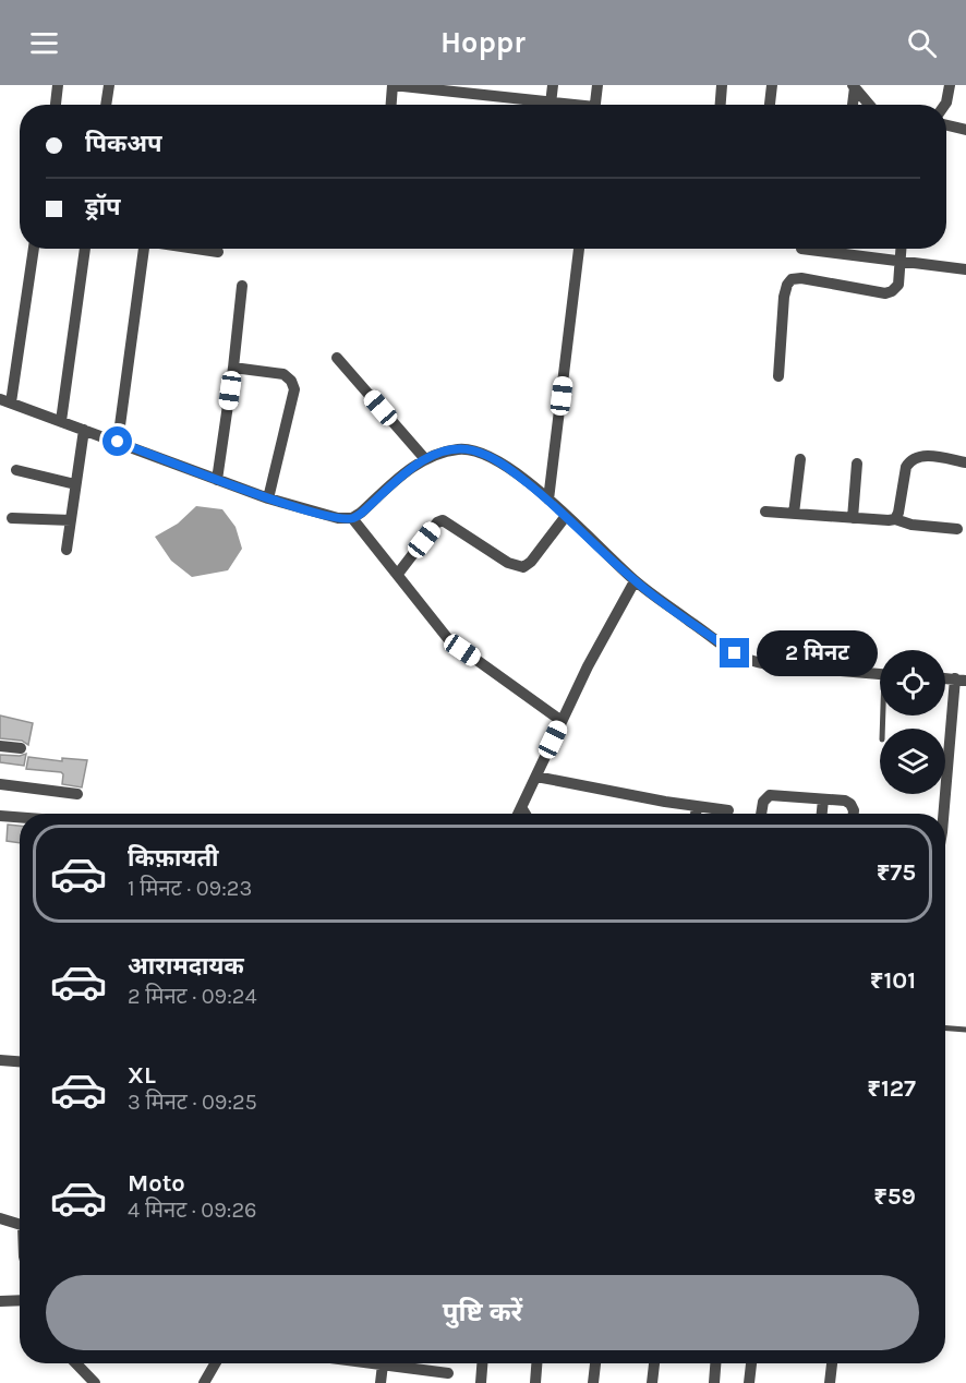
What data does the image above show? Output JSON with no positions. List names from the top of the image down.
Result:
{
  "page": {
    "header": "Hoppr",
    "banner": ["पिकअप", "ड्रॉप"],
    "bubble": "2 मिनट",
    "list": [
      {
        "name": "किफ़ायती",
        "note": "1 मिनट · 09:23",
        "value": "₹75"
      },
      {
        "name": "आरामदायक",
        "note": "2 मिनट · 09:24",
        "value": "₹101"
      },
      {
        "name": "XL",
        "note": "3 मिनट · 09:25",
        "value": "₹127"
      },
      {
        "name": "Moto",
        "note": "4 मिनट · 09:26",
        "value": "₹59"
      }
    ],
    "buttons": "पुष्टि करें"
  }
}
